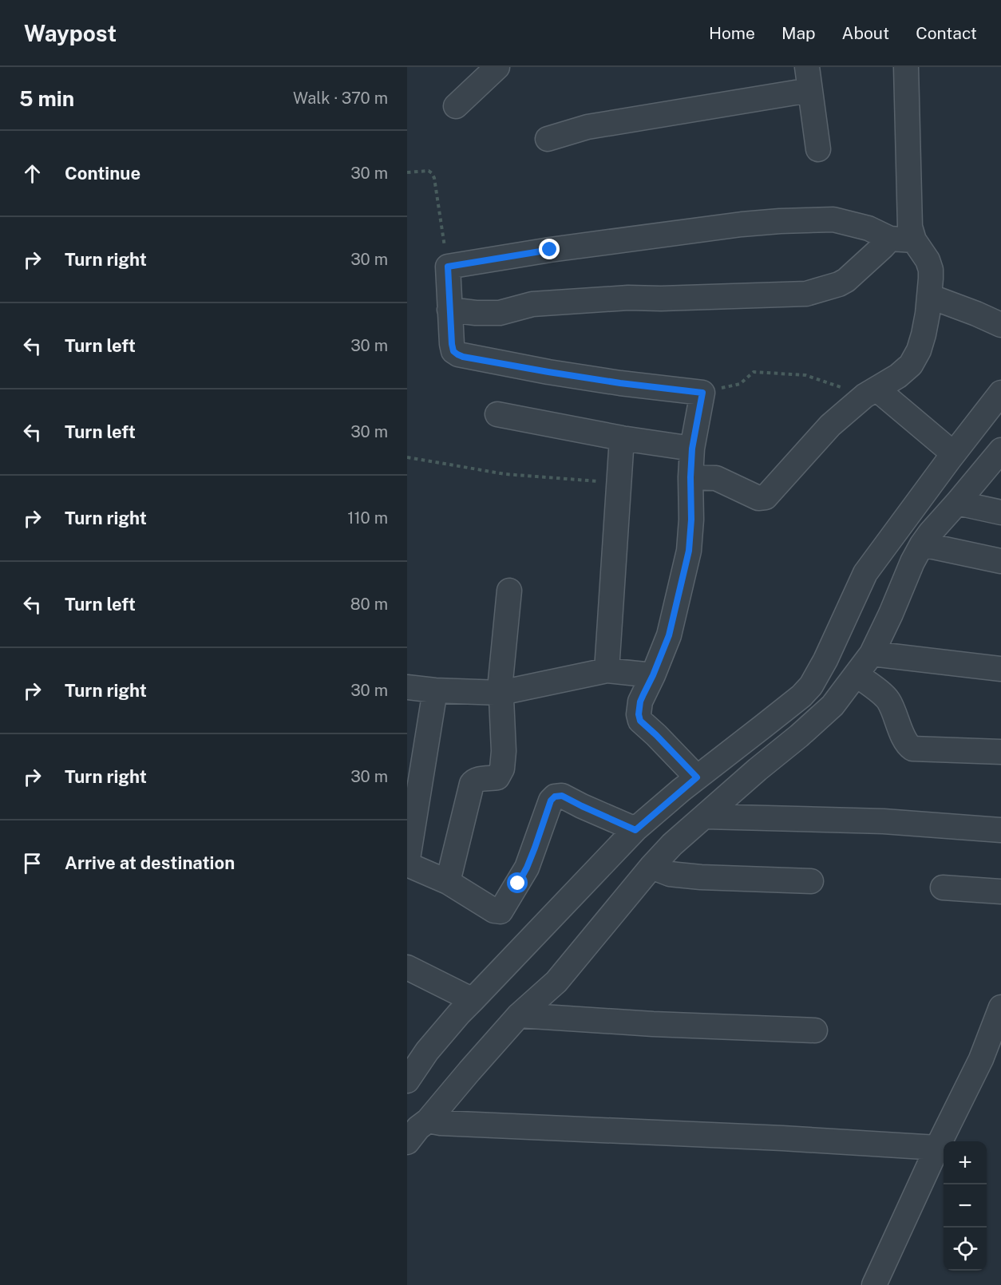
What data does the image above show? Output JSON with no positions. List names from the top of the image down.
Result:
{
  "page": {
    "header": "Waypost",
    "nav": [
      "Home",
      "Map",
      "About",
      "Contact"
    ],
    "heading": ["5 min", "Walk · 370 m"],
    "list": [
      ["Continue", "30 m"],
      ["Turn right", "30 m"],
      ["Turn left", "30 m"],
      ["Turn left", "30 m"],
      ["Turn right", "110 m"],
      ["Turn left", "80 m"],
      ["Turn right", "30 m"],
      ["Turn right", "30 m"],
      "Arrive at destination"
    ],
    "map_buttons": ["+", "−"]
  }
}
